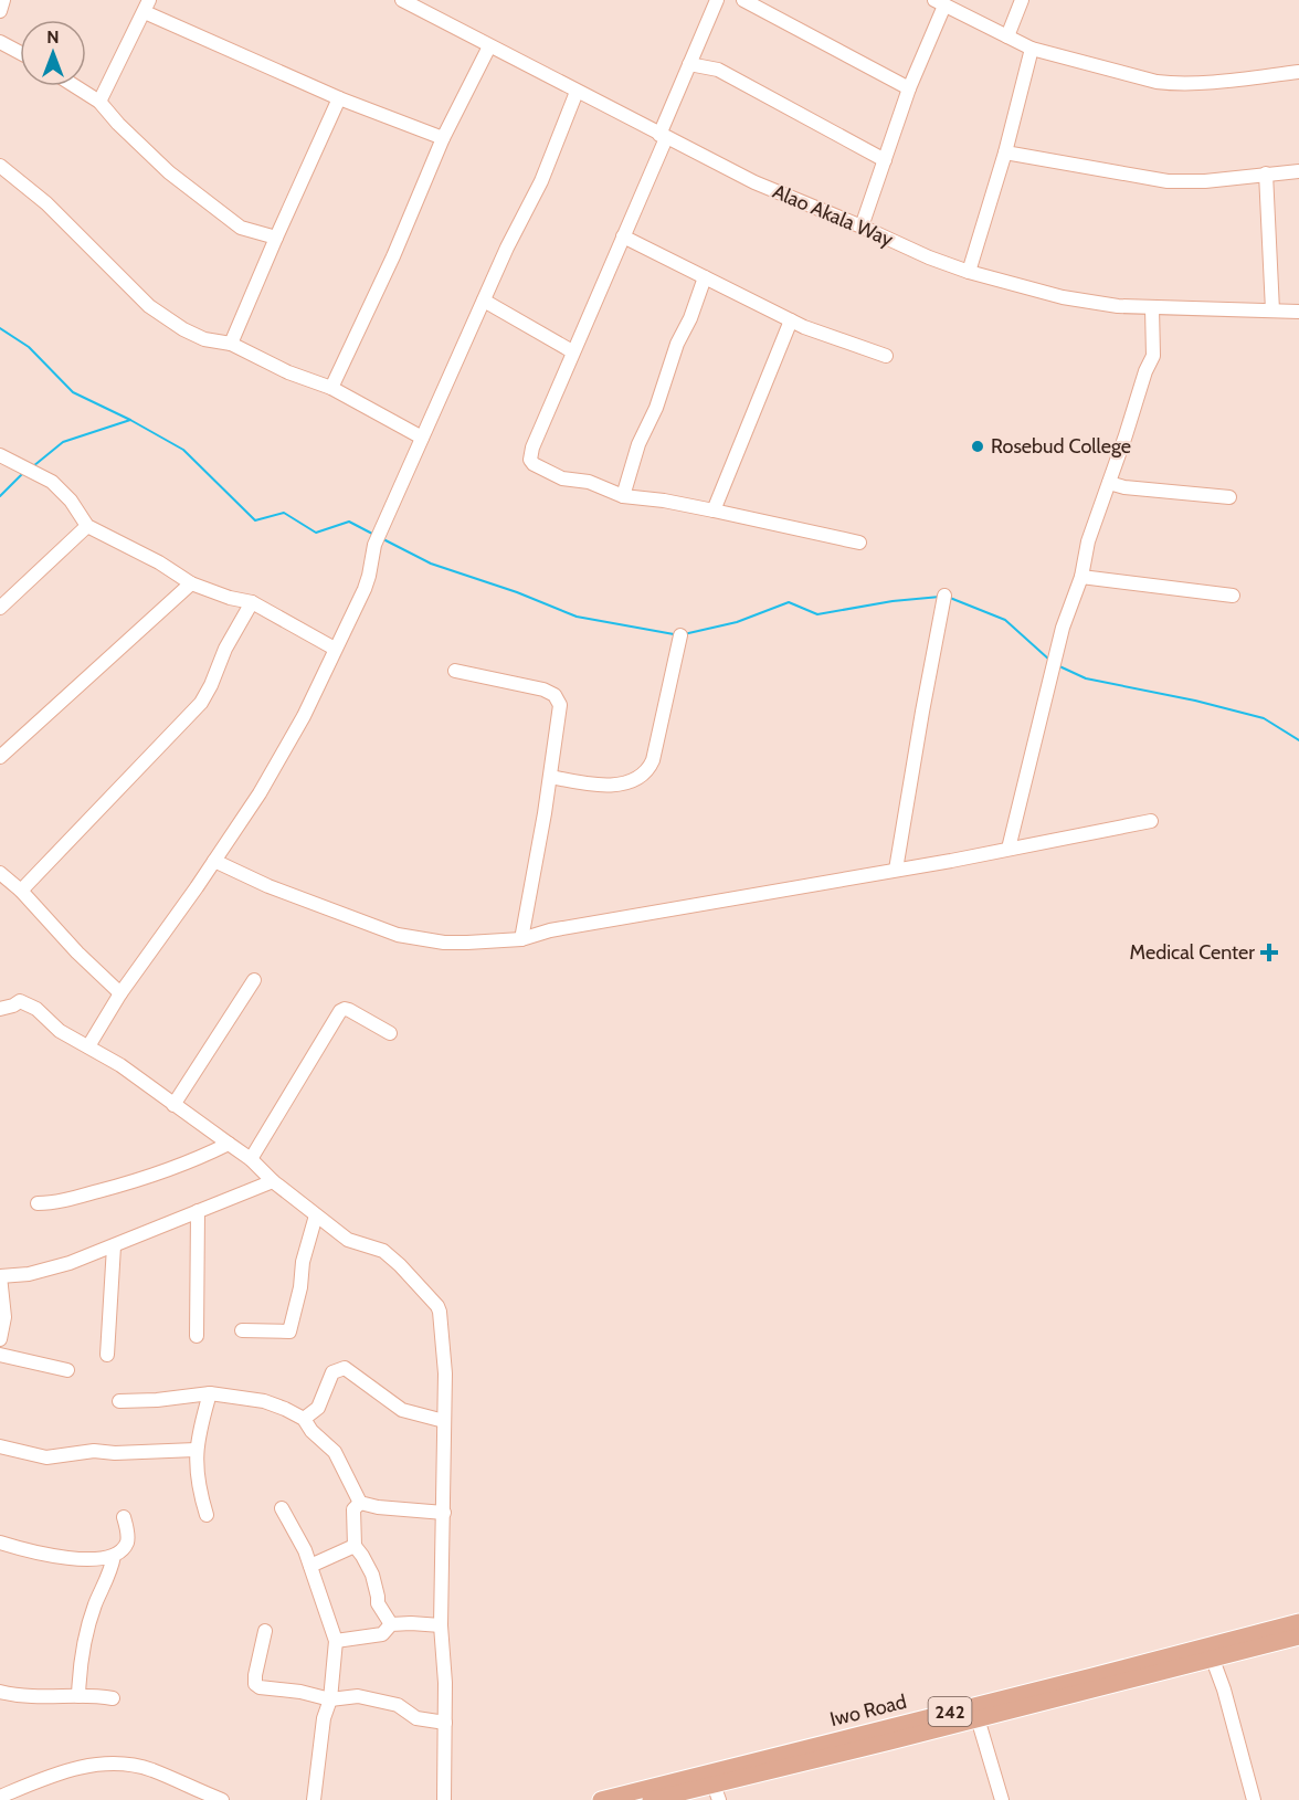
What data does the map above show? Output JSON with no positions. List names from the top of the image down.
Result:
{
  "streets": {
    "main road": ["Iwo Road", "242"],
    "street": ["Alao Akala Way"]
  },
  "places": {
    "other": ["Rosebud College"],
    "health": ["Medical Center"]
  },
  "north": "top"
}
